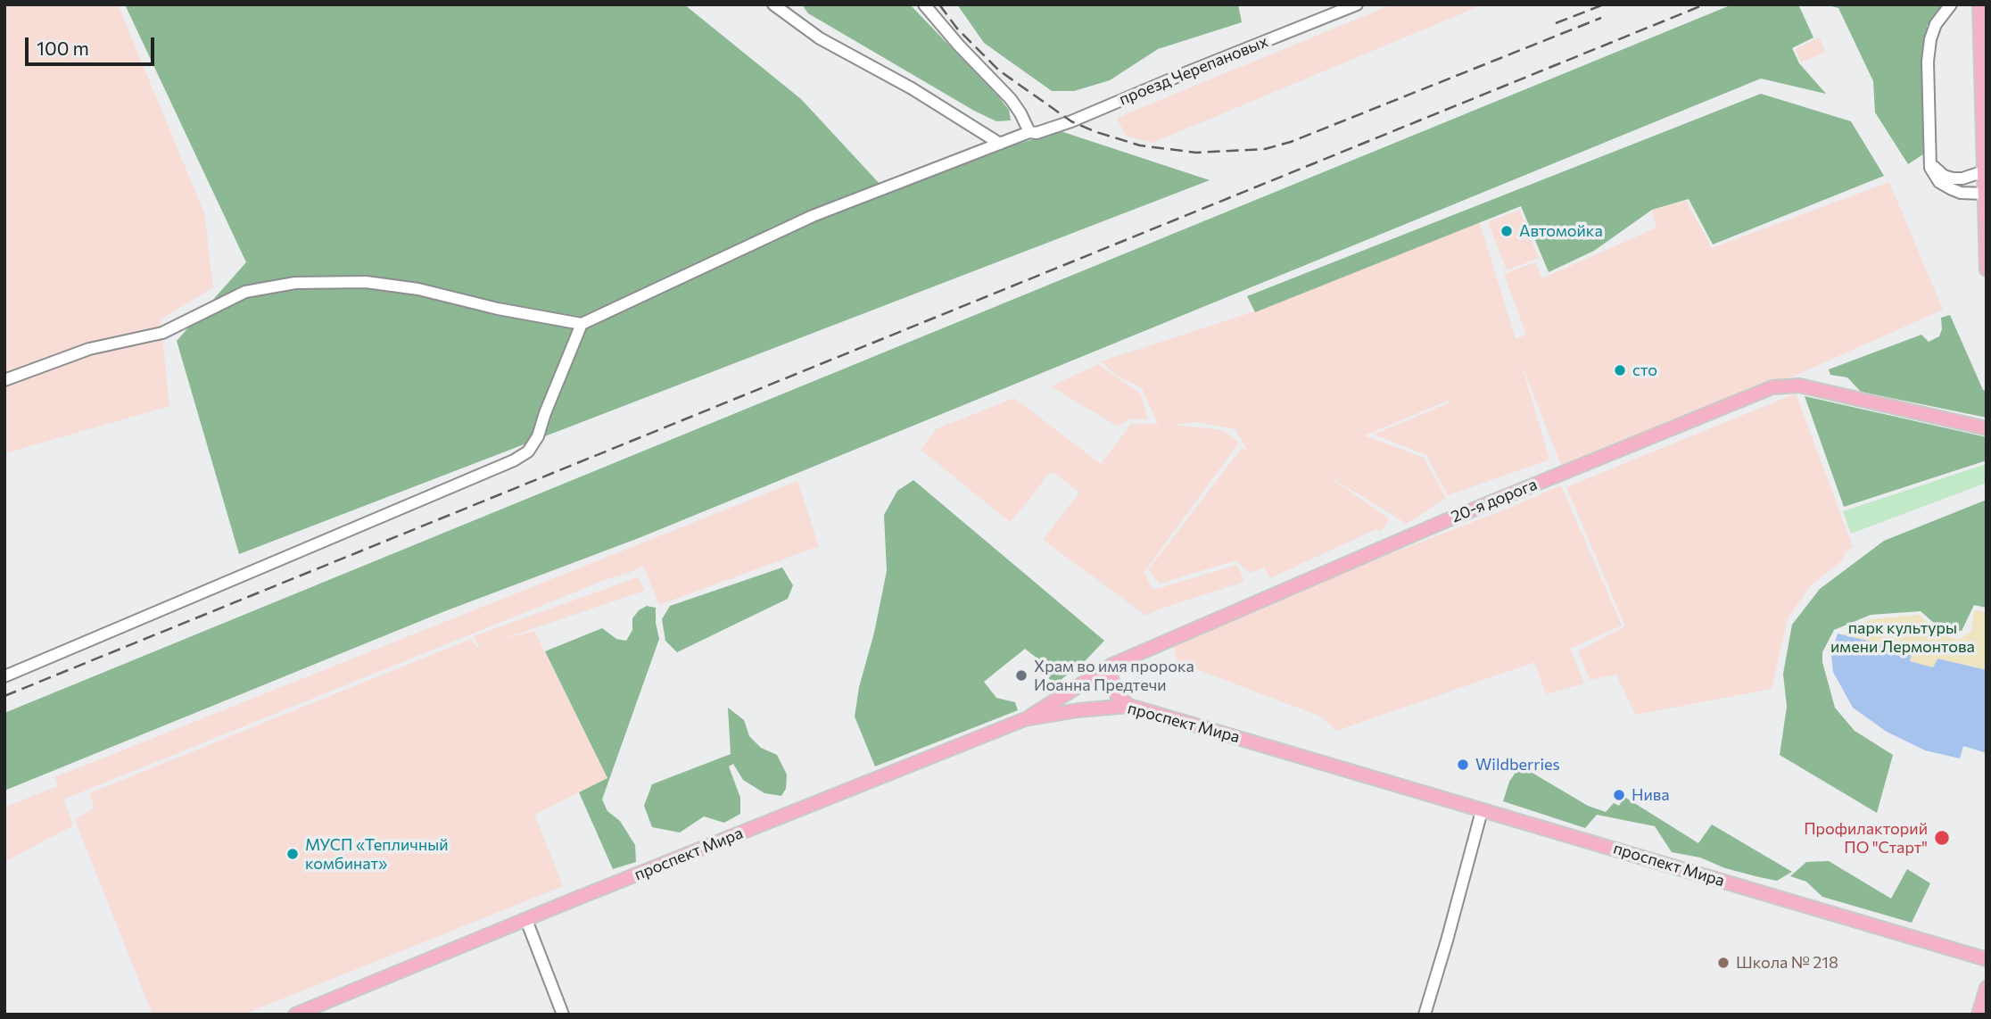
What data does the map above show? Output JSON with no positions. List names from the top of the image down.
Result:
{
  "streets": {
    "main road": ["20-я дорога", "проспект Мира"],
    "street": ["проезд Черепановых"]
  },
  "crossings": [
    ["20-я дорога", "проспект Мира"]
  ],
  "parks": ["парк культуры имени Лермонтова"],
  "places": [
    "Автомойка",
    "сто",
    "Храм во имя пророка Иоанна Предтечи",
    "Wildberries",
    "Нива",
    "Профилакторий ПО \"Старт\"",
    "МУСП «Тепличный комбинат»",
    "Школа № 218"
  ],
  "scale_bar": "100 m"
}
